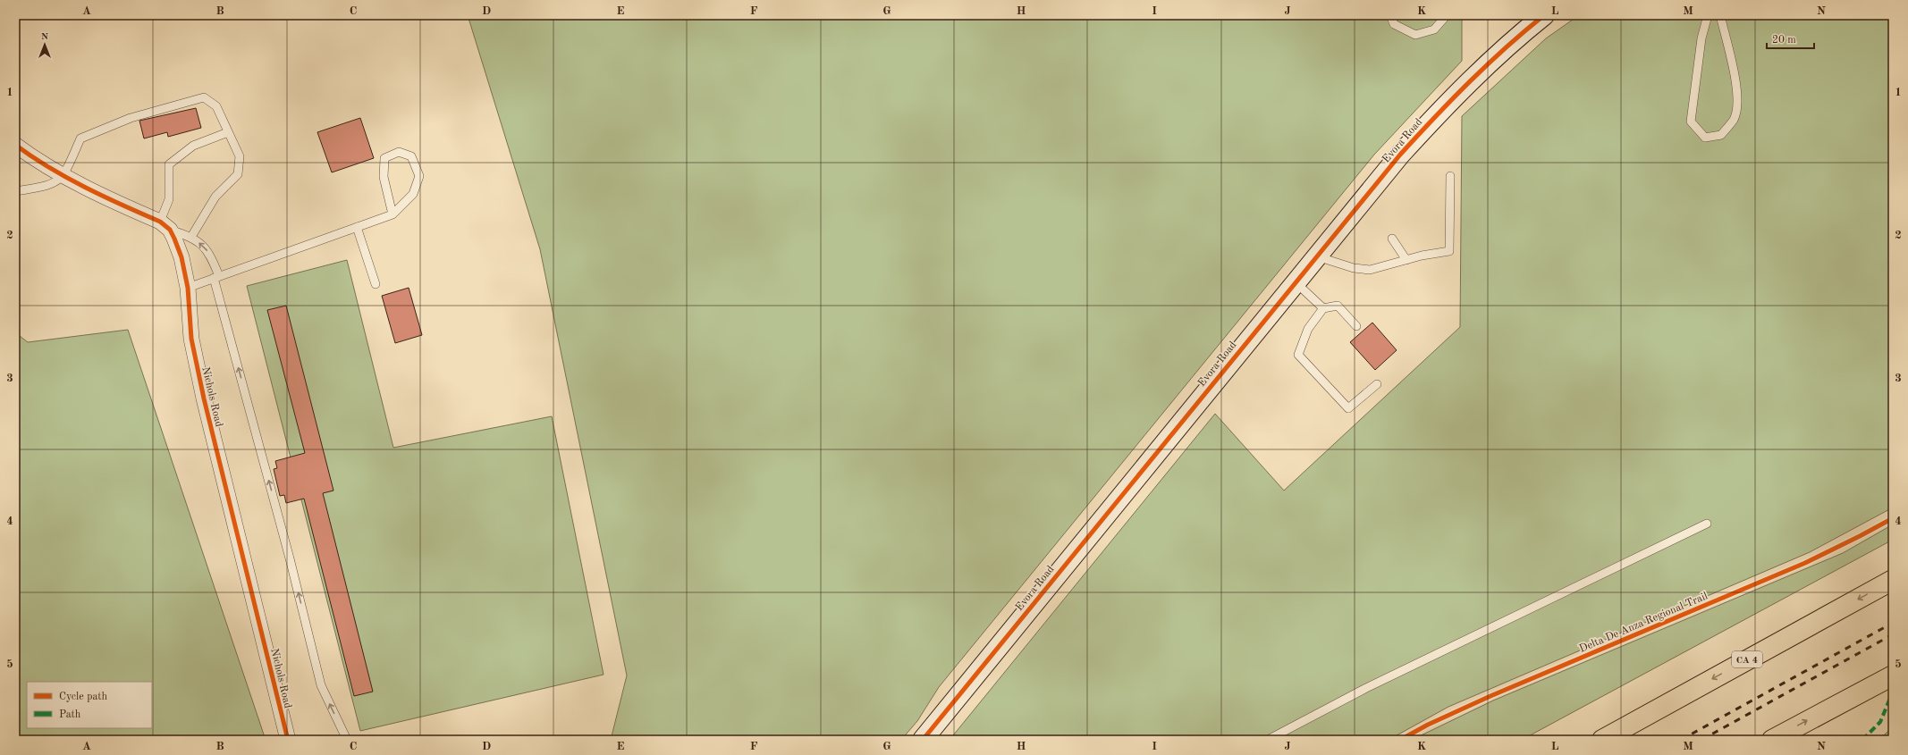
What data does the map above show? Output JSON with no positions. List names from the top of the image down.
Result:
{
  "streets": {
    "highway": ["CA 4"],
    "street": ["Evora Road", "Nichols Road"],
    "cycle path": ["Delta De Anza Regional Trail"]
  },
  "legend": ["Cycle path", "Path"],
  "scale_bar": "20 m",
  "north": "top",
  "grid": {
    "columns": [
      "A",
      "B",
      "C",
      "D",
      "E",
      "F",
      "G",
      "H",
      "I",
      "J",
      "K",
      "L",
      "M",
      "N"
    ],
    "rows": [
      "1",
      "2",
      "3",
      "4",
      "5"
    ]
  }
}
